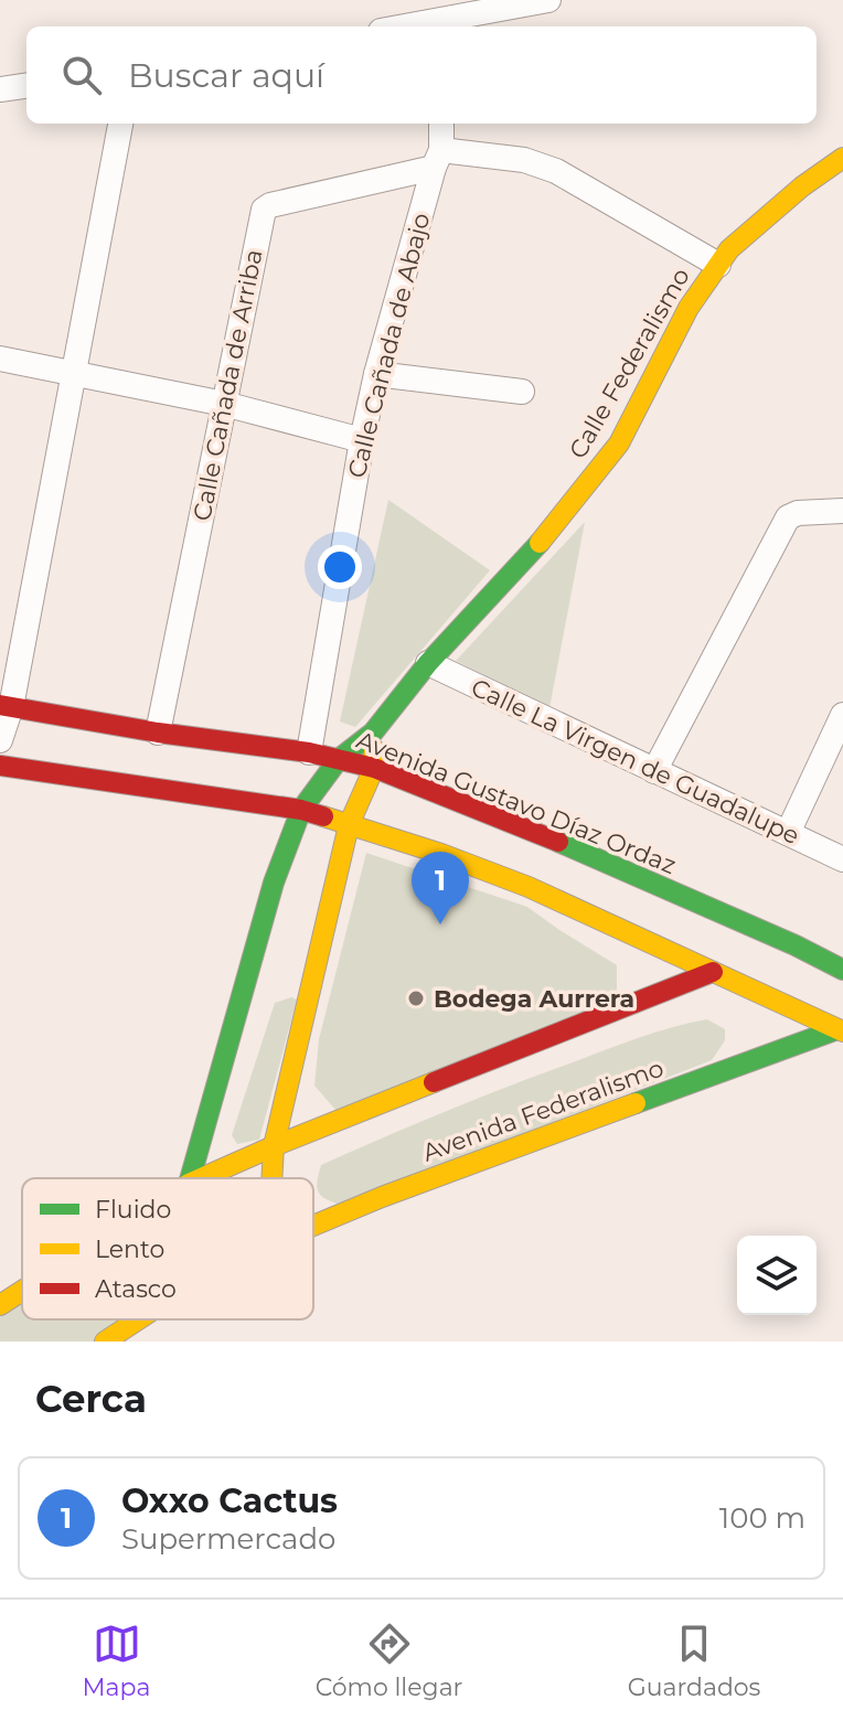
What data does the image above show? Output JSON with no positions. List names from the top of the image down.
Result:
{
  "streets": {
    "street": [
      "Calle Cañada de Abajo",
      "Calle Federalismo",
      "Calle Cañada de Arriba",
      "Calle La Virgen de Guadalupe",
      "Avenida Gustavo Díaz Ordaz",
      "Avenida Federalismo"
    ]
  },
  "crossings": [
    ["Calle Cañada de Abajo", "Calle Cañada de Arriba"],
    ["Calle Cañada de Abajo", "Avenida Gustavo Díaz Ordaz"],
    ["Calle Federalismo", "Calle La Virgen de Guadalupe"],
    ["Calle Federalismo", "Avenida Gustavo Díaz Ordaz"],
    ["Calle Cañada de Arriba", "Avenida Gustavo Díaz Ordaz"]
  ],
  "places": ["Bodega Aurrera"],
  "legend": ["Fluido", "Lento", "Atasco"],
  "page": {
    "search": "Buscar aquí",
    "pins": "1",
    "heading": "Cerca",
    "list": [
      {
        "mark": "1",
        "name": "Oxxo Cactus",
        "note": "Supermercado",
        "value": "100 m"
      }
    ],
    "nav": ["Mapa", "Cómo llegar", "Guardados"]
  }
}
